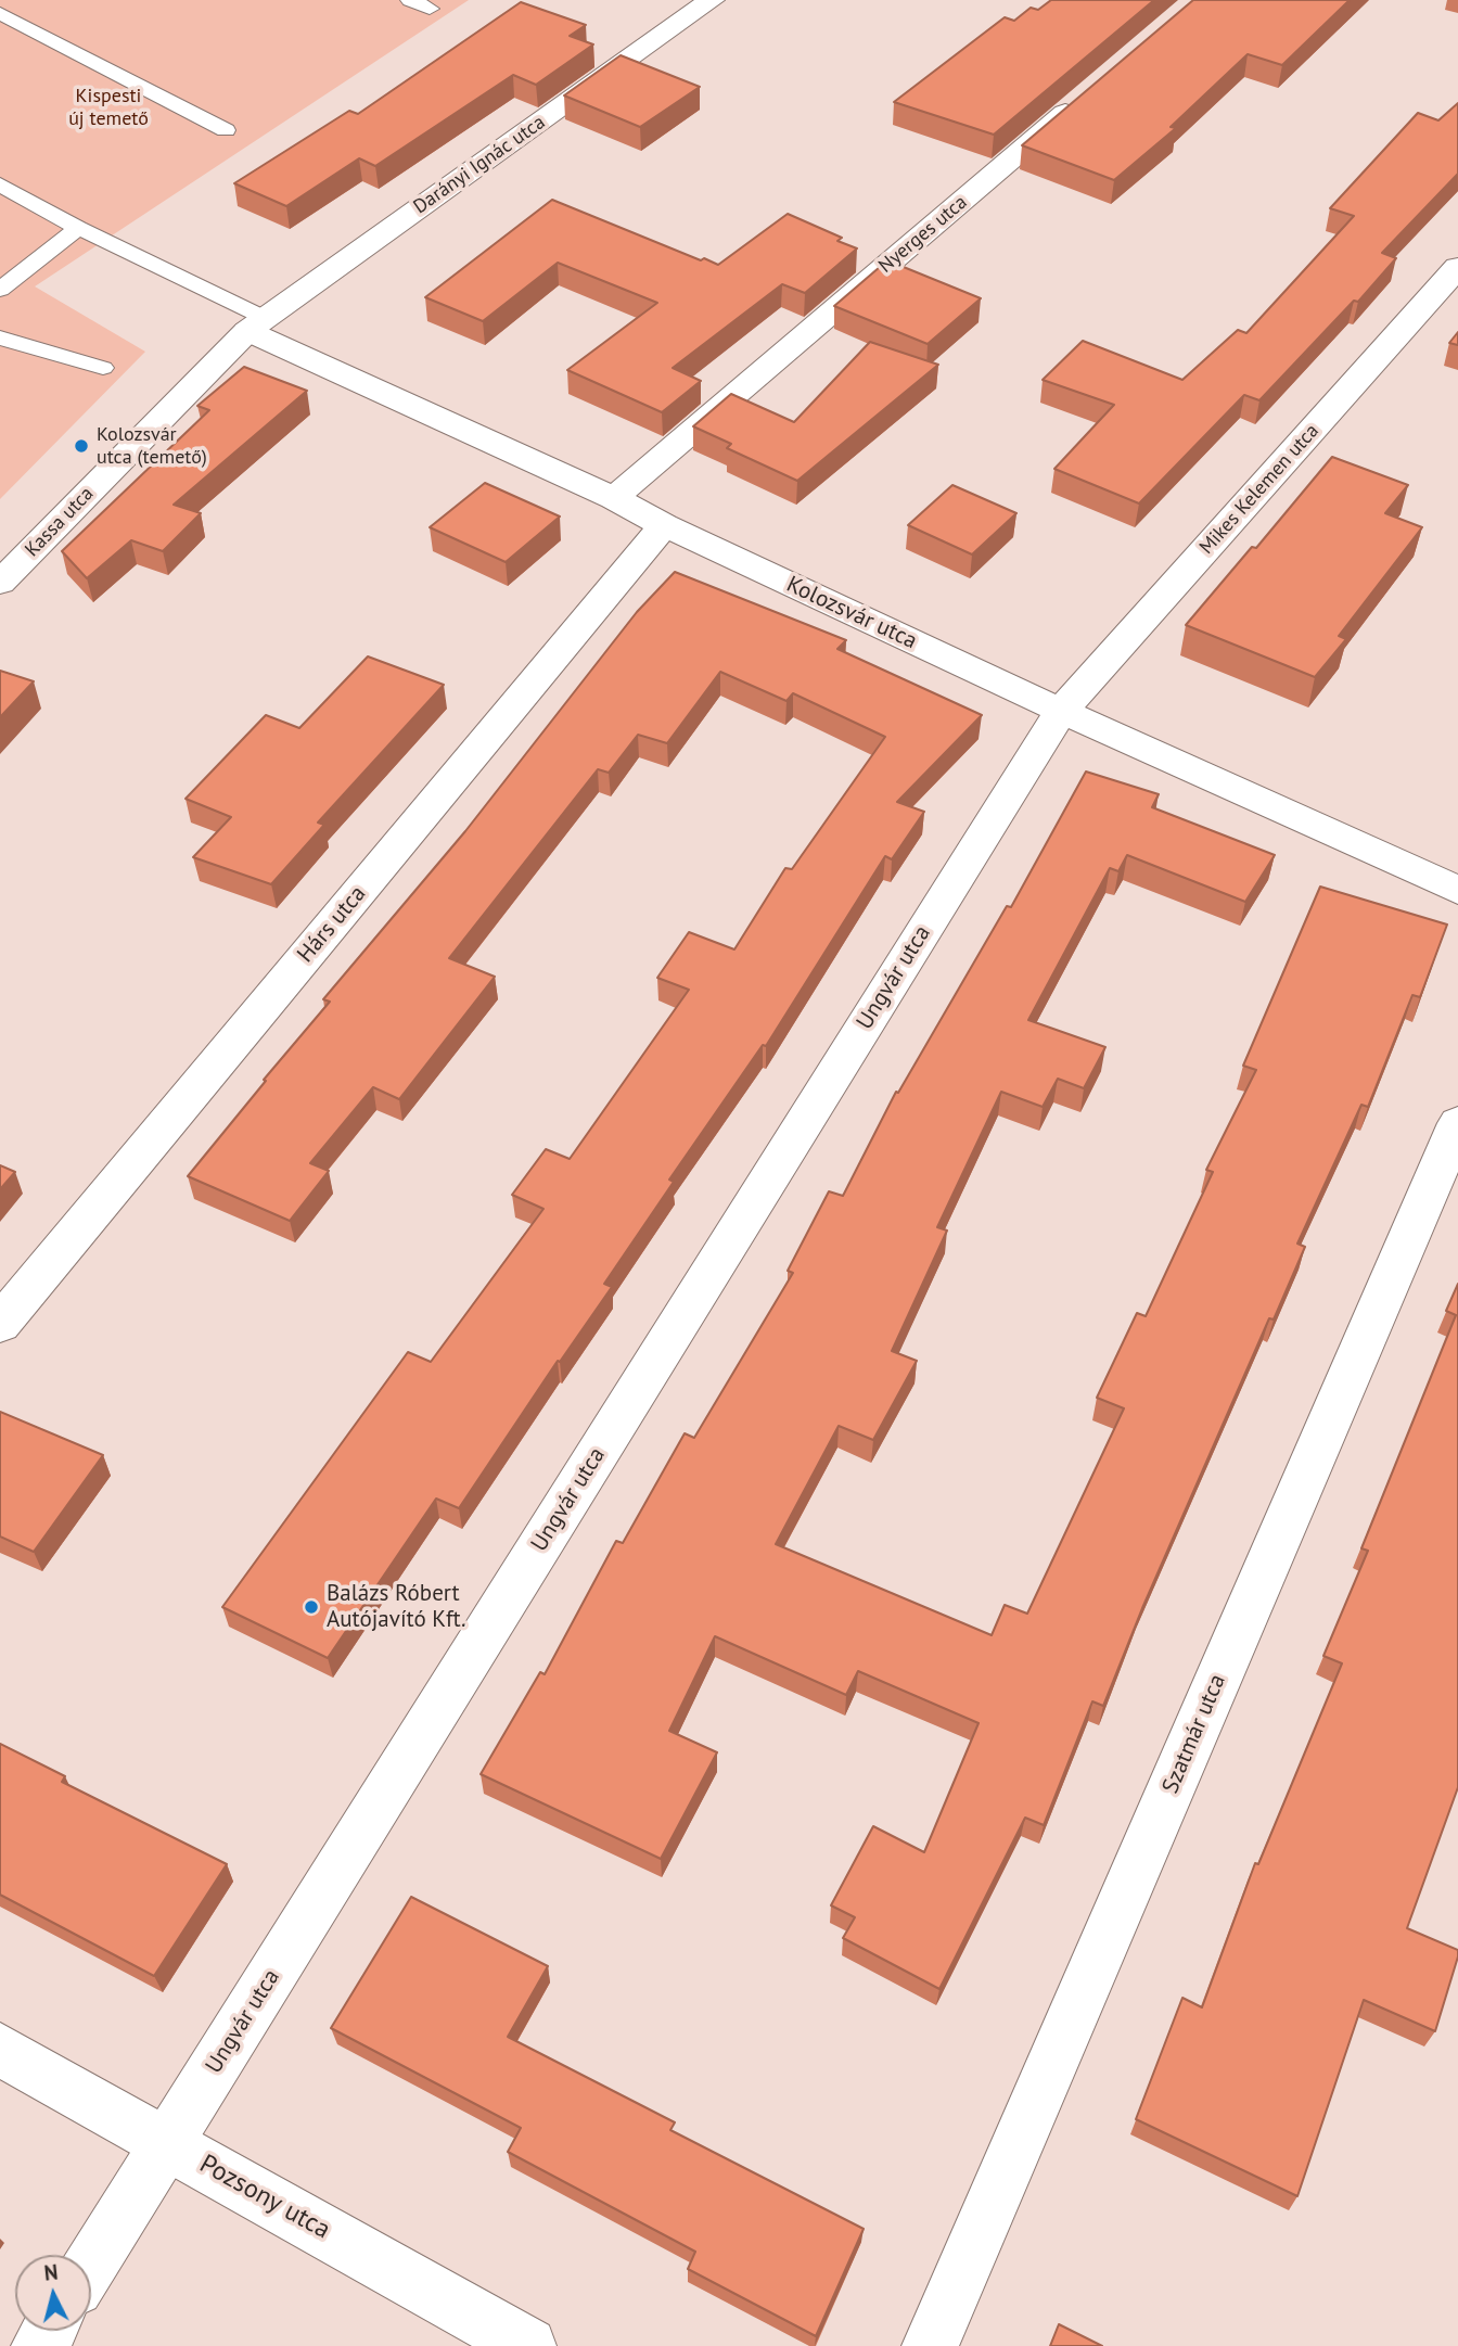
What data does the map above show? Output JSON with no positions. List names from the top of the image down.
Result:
{
  "streets": {
    "street": [
      "Darányi Ignác utca",
      "Nyerges utca",
      "Mikes Kelemen utca",
      "Kassa utca",
      "Kolozsvár utca",
      "Hárs utca",
      "Ungvár utca",
      "Szatmár utca",
      "Pozsony utca"
    ]
  },
  "crossings": [
    ["Darányi Ignác utca", "Kassa utca"],
    ["Darányi Ignác utca", "Kolozsvár utca"],
    ["Nyerges utca", "Kolozsvár utca"],
    ["Mikes Kelemen utca", "Kolozsvár utca"],
    ["Mikes Kelemen utca", "Ungvár utca"],
    ["Kassa utca", "Kolozsvár utca"],
    ["Kolozsvár utca", "Hárs utca"],
    ["Kolozsvár utca", "Ungvár utca"],
    ["Ungvár utca", "Pozsony utca"]
  ],
  "parks": ["Kispesti új temető"],
  "places": ["Kolozsvár utca (temető)", "Balázs Róbert Autójavító Kft."],
  "north": "top"
}
